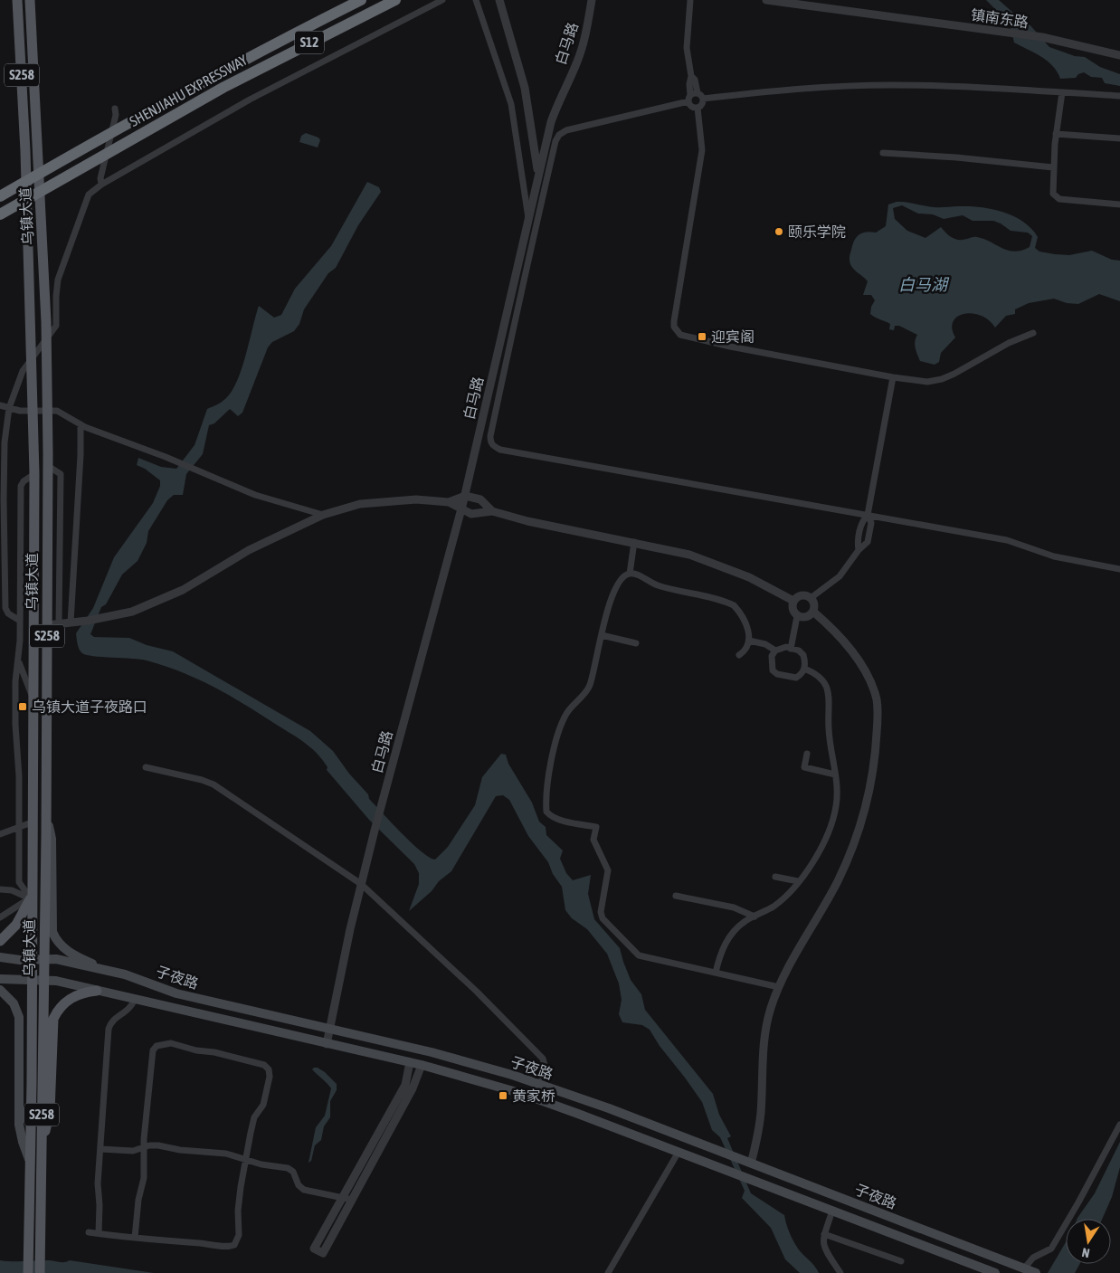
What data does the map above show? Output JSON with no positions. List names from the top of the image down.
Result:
{
  "streets": {
    "highway": ["S12", "SHENJIAHU EXPRESSWAY"],
    "main road": ["S258", "乌镇大道", "子夜路"],
    "street": ["镇南东路", "白马路"]
  },
  "crossings": [
    ["白马路", "子夜路"],
    ["乌镇大道", "子夜路"]
  ],
  "water": ["白马湖"],
  "places": {
    "other": ["颐乐学院"],
    "transit": ["迎宾阁", "乌镇大道子夜路口", "黄家桥"]
  },
  "north": "bottom"
}
